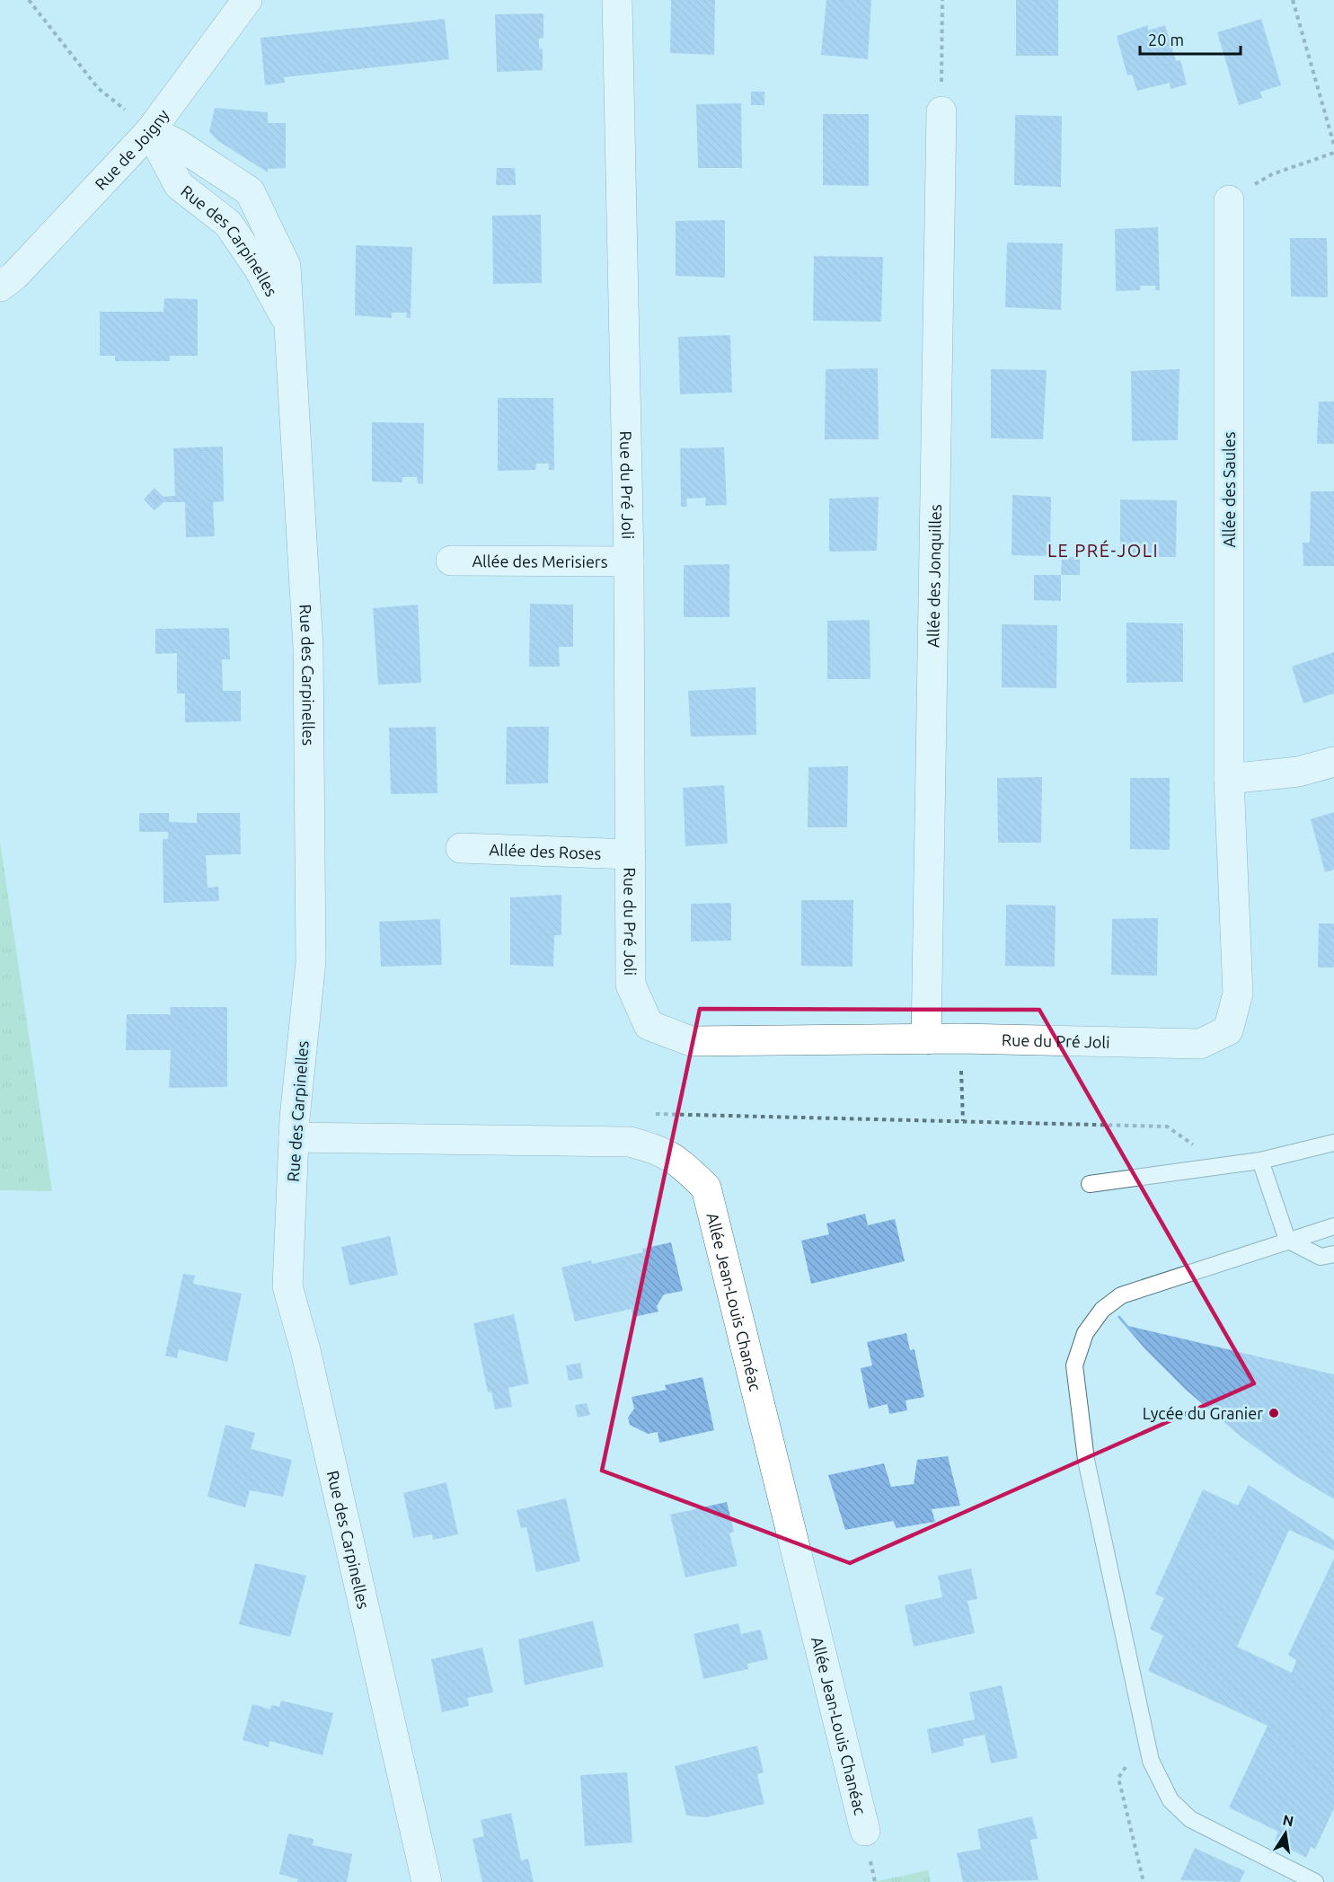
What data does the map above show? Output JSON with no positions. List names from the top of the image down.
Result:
{
  "streets": {
    "street": [
      "Rue de Joigny",
      "Rue des Carpinelles",
      "Rue du Pré Joli",
      "Allée des Saules",
      "Allée des Merisiers",
      "Allée des Jonquilles",
      "Allée des Roses",
      "Allée Jean-Louis Chanéac"
    ]
  },
  "crossings": [
    ["Rue de Joigny", "Rue des Carpinelles"],
    ["Rue des Carpinelles", "Allée Jean-Louis Chanéac"],
    ["Rue du Pré Joli", "Allée des Saules"],
    ["Rue du Pré Joli", "Allée des Merisiers"],
    ["Rue du Pré Joli", "Allée des Jonquilles"],
    ["Rue du Pré Joli", "Allée des Roses"]
  ],
  "districts": ["LE PRÉ-JOLI"],
  "places": ["Lycée du Granier"],
  "scale_bar": "20 m",
  "north": "top"
}
